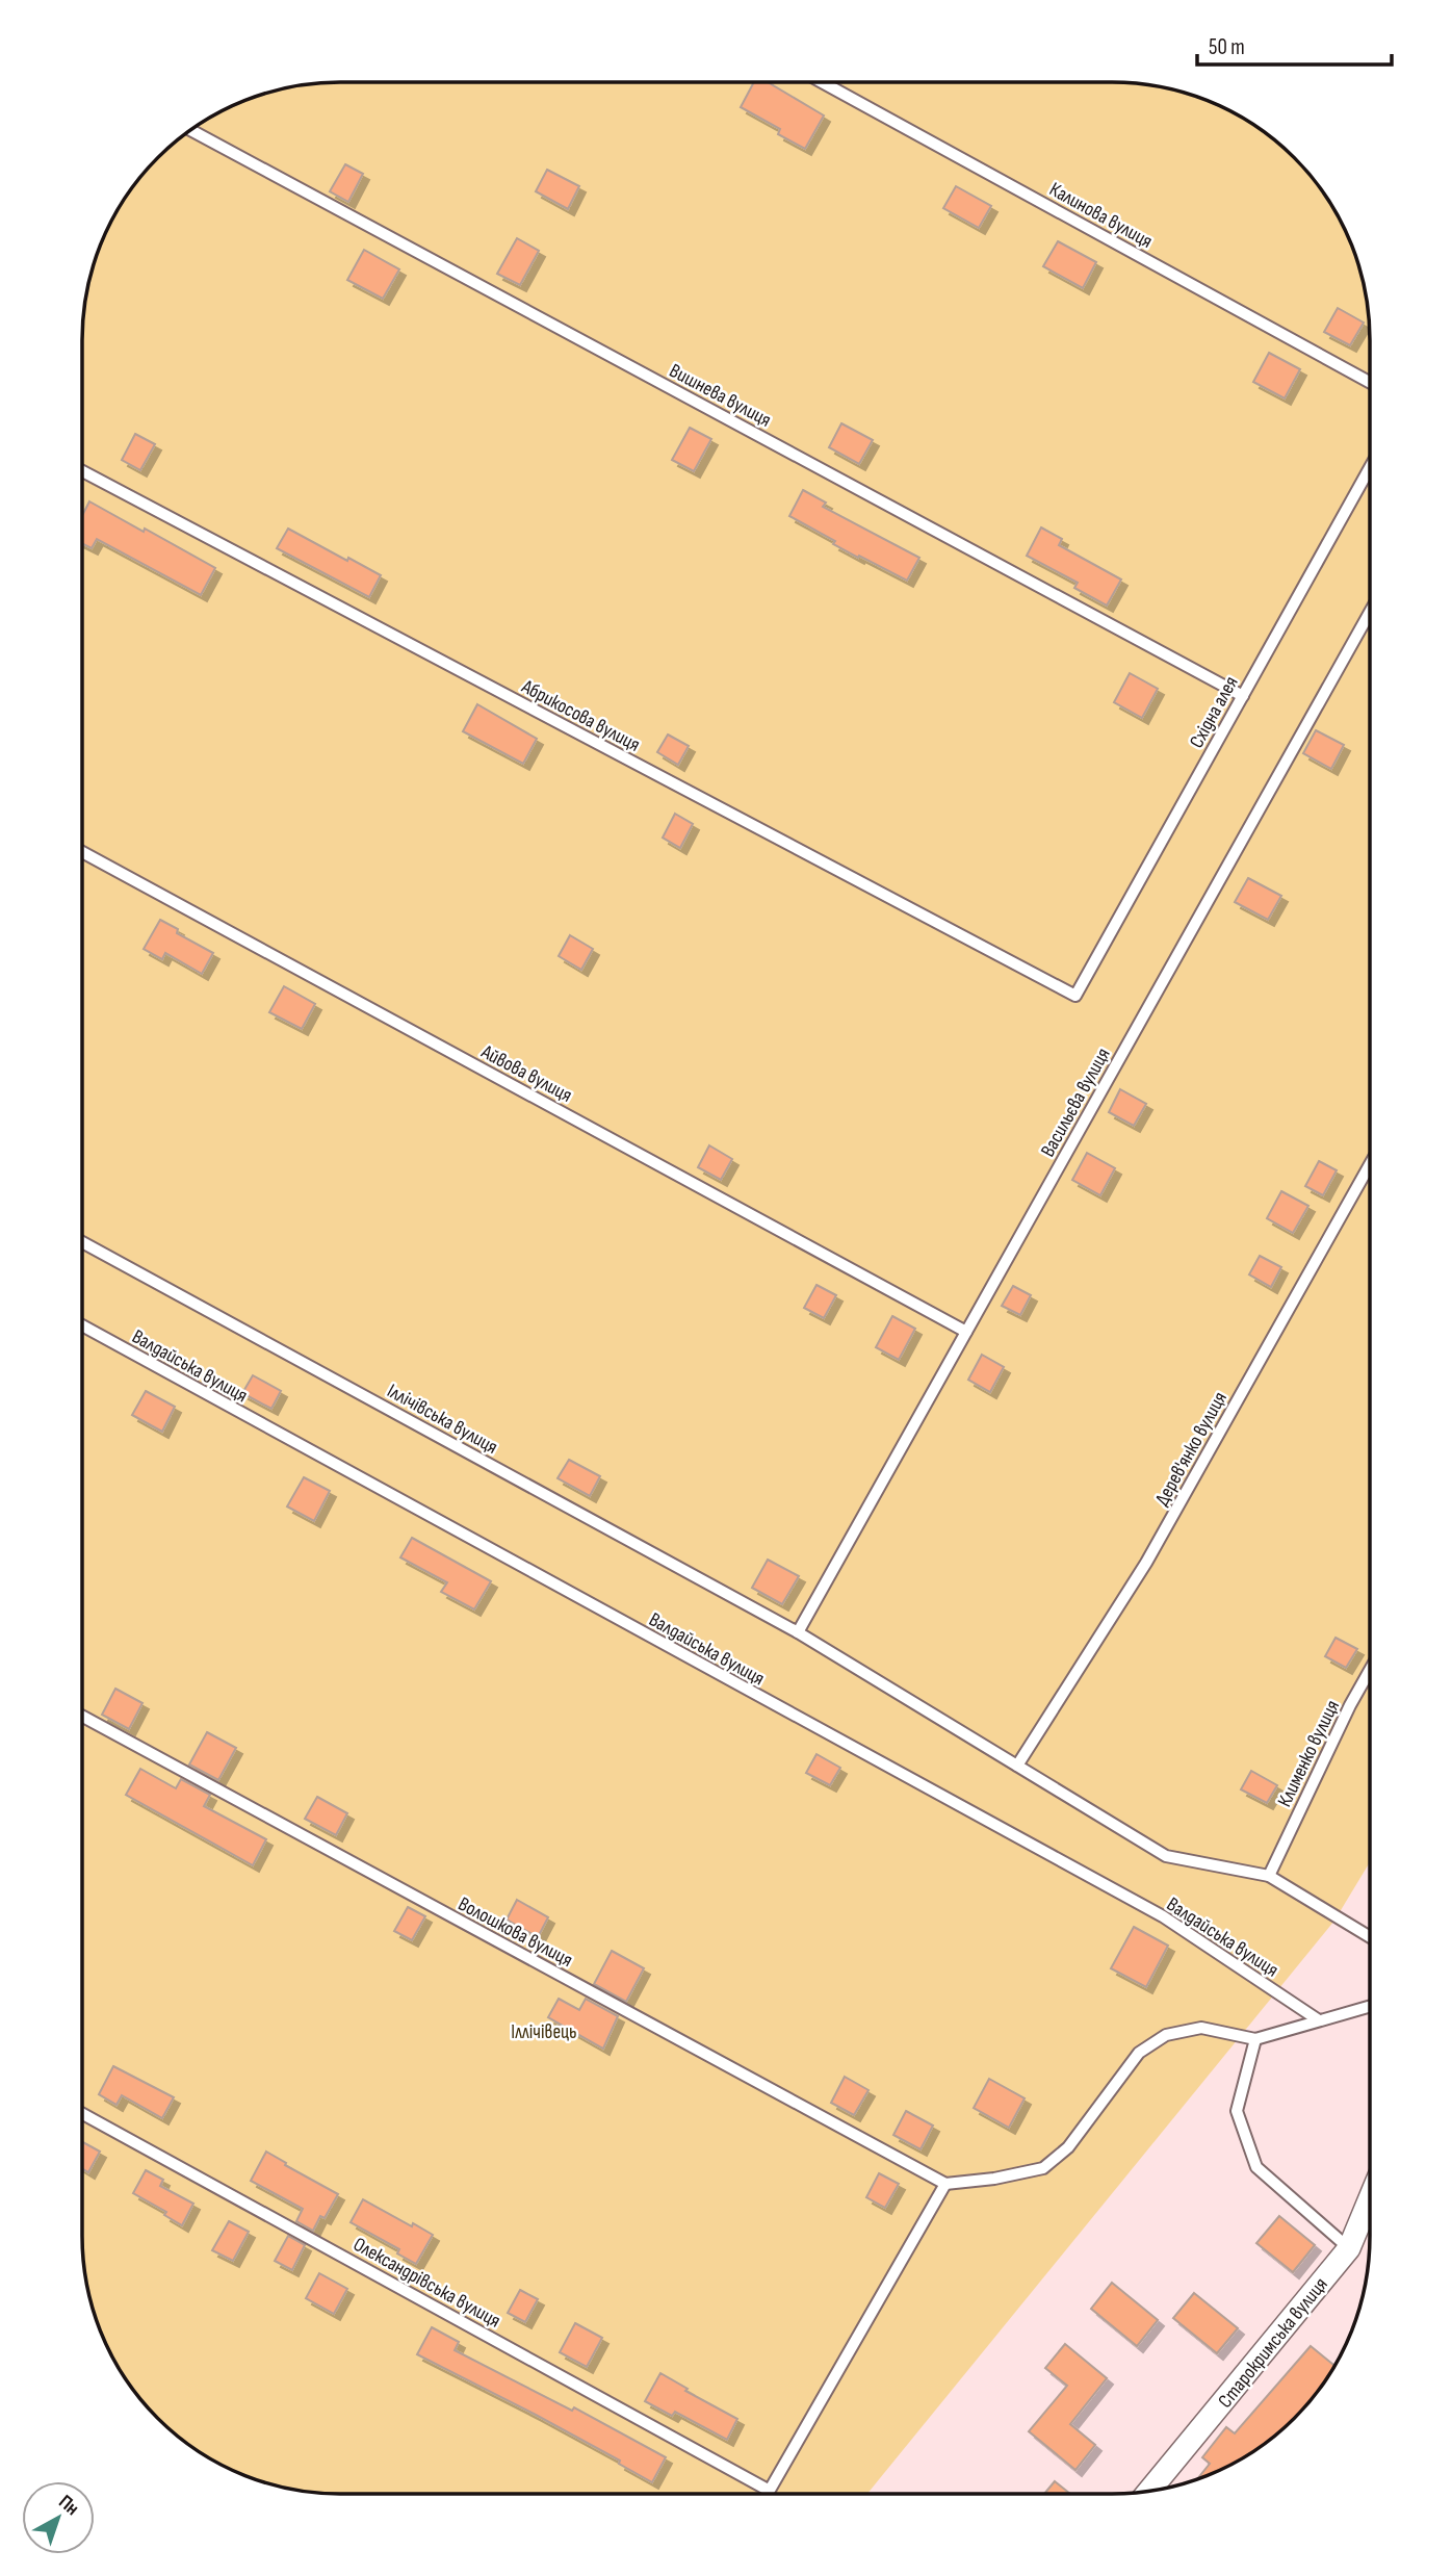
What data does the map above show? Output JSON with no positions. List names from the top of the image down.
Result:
{
  "streets": {
    "street": ["Старокримська вулиця"],
    "lane": [
      "Калинова вулиця",
      "Вишнева вулиця",
      "Східна алея",
      "Абрикосова вулиця",
      "Айвова вулиця",
      "Васильєва вулиця",
      "Валдайська вулиця",
      "Іллічівська вулиця",
      "Дерев'янко вулиця",
      "Клименко вулиця",
      "Волошкова вулиця",
      "Олександрівська вулиця"
    ]
  },
  "crossings": [
    ["Вишнева вулиця", "Східна алея"],
    ["Східна алея", "Абрикосова вулиця"],
    ["Айвова вулиця", "Васильєва вулиця"],
    ["Васильєва вулиця", "Іллічівська вулиця"],
    ["Іллічівська вулиця", "Дерев'янко вулиця"],
    ["Іллічівська вулиця", "Клименко вулиця"]
  ],
  "parks": ["Іллічівець"],
  "scale_bar": "50 m",
  "north": "top right"
}
